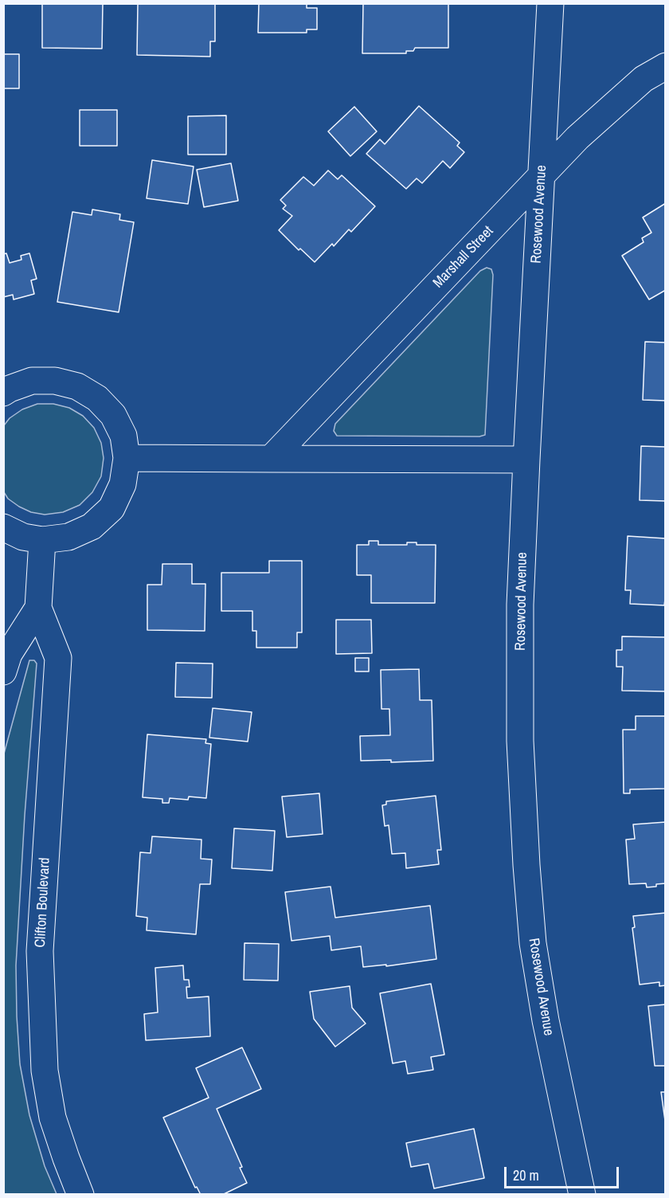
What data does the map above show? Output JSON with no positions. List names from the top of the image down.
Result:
{
  "streets": {
    "street": ["Rosewood Avenue", "Marshall Street", "Clifton Boulevard"]
  },
  "crossings": [
    ["Rosewood Avenue", "Marshall Street"]
  ],
  "scale_bar": "20 m"
}
